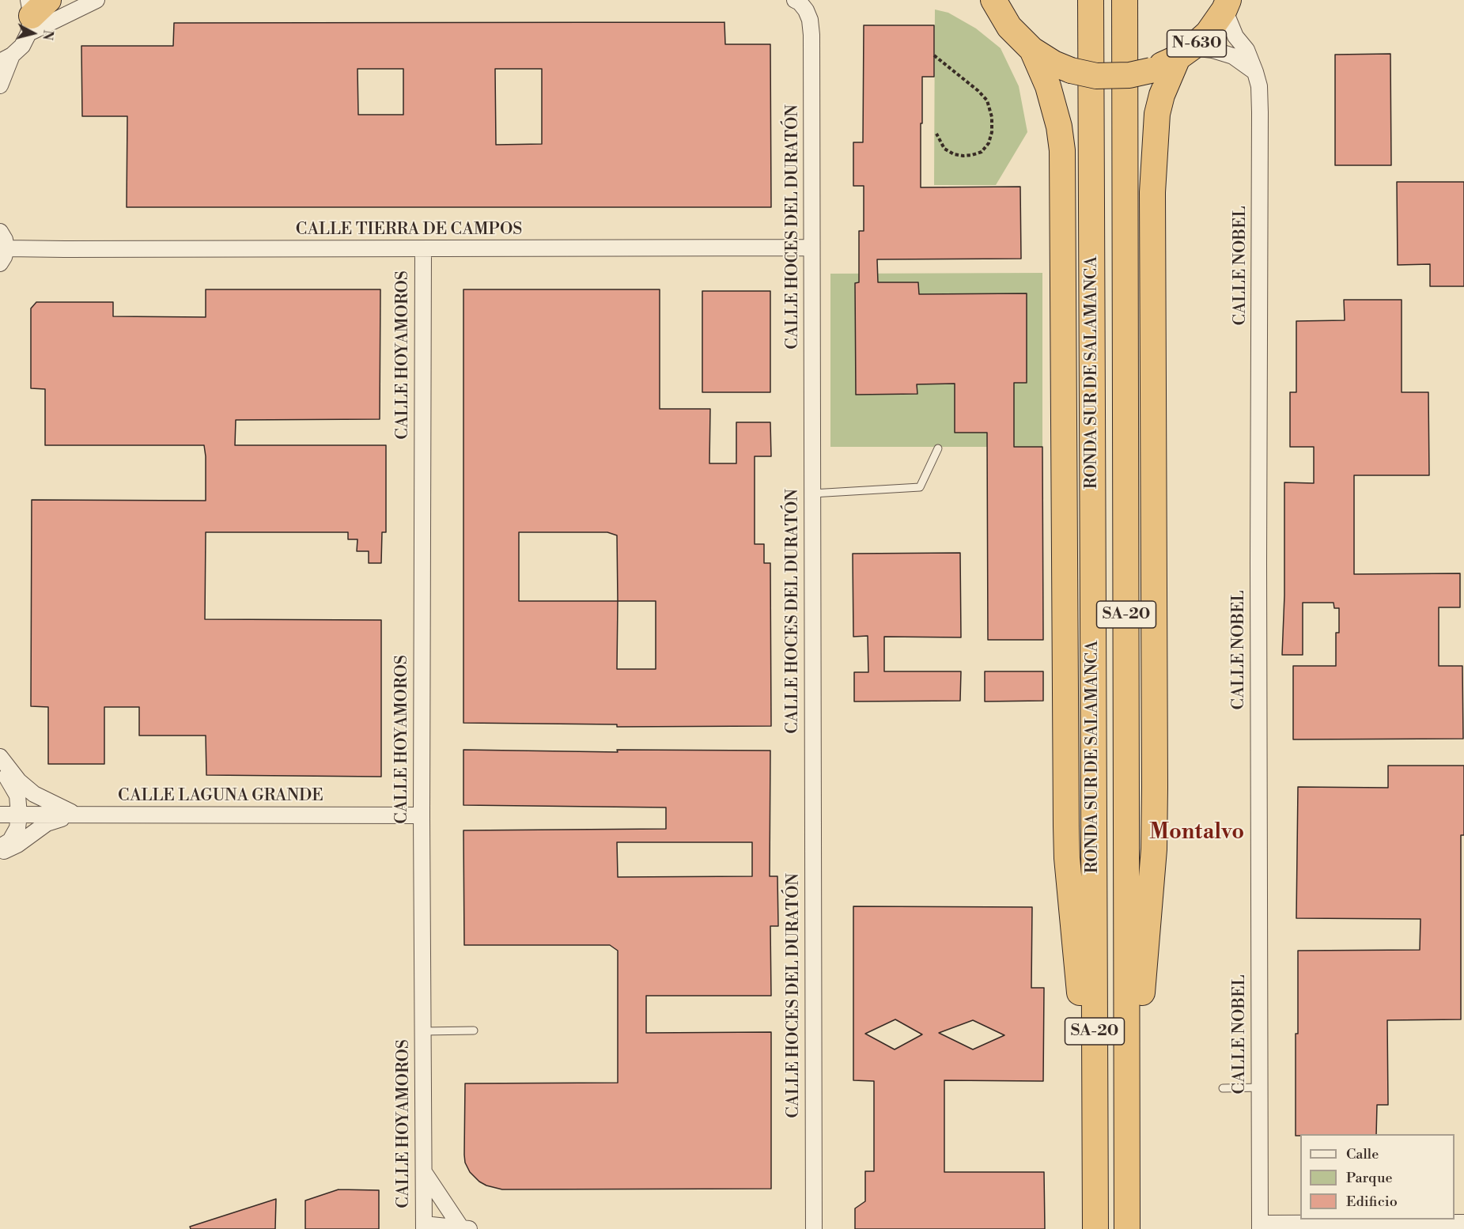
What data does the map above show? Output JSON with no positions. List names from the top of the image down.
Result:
{
  "streets": {
    "highway": ["N-630", "RONDA SUR DE SALAMANCA", "SA-20"],
    "street": [
      "CALLE HOCES DEL DURATÓN",
      "CALLE TIERRA DE CAMPOS",
      "CALLE NOBEL",
      "CALLE HOYAMOROS",
      "CALLE LAGUNA GRANDE"
    ]
  },
  "crossings": [
    ["N-630", "CALLE NOBEL"],
    ["CALLE HOCES DEL DURATÓN", "CALLE TIERRA DE CAMPOS"],
    ["CALLE TIERRA DE CAMPOS", "CALLE HOYAMOROS"],
    ["CALLE HOYAMOROS", "CALLE LAGUNA GRANDE"]
  ],
  "districts": ["Montalvo"],
  "legend": ["Calle", "Parque", "Edificio"],
  "north": "right"
}
